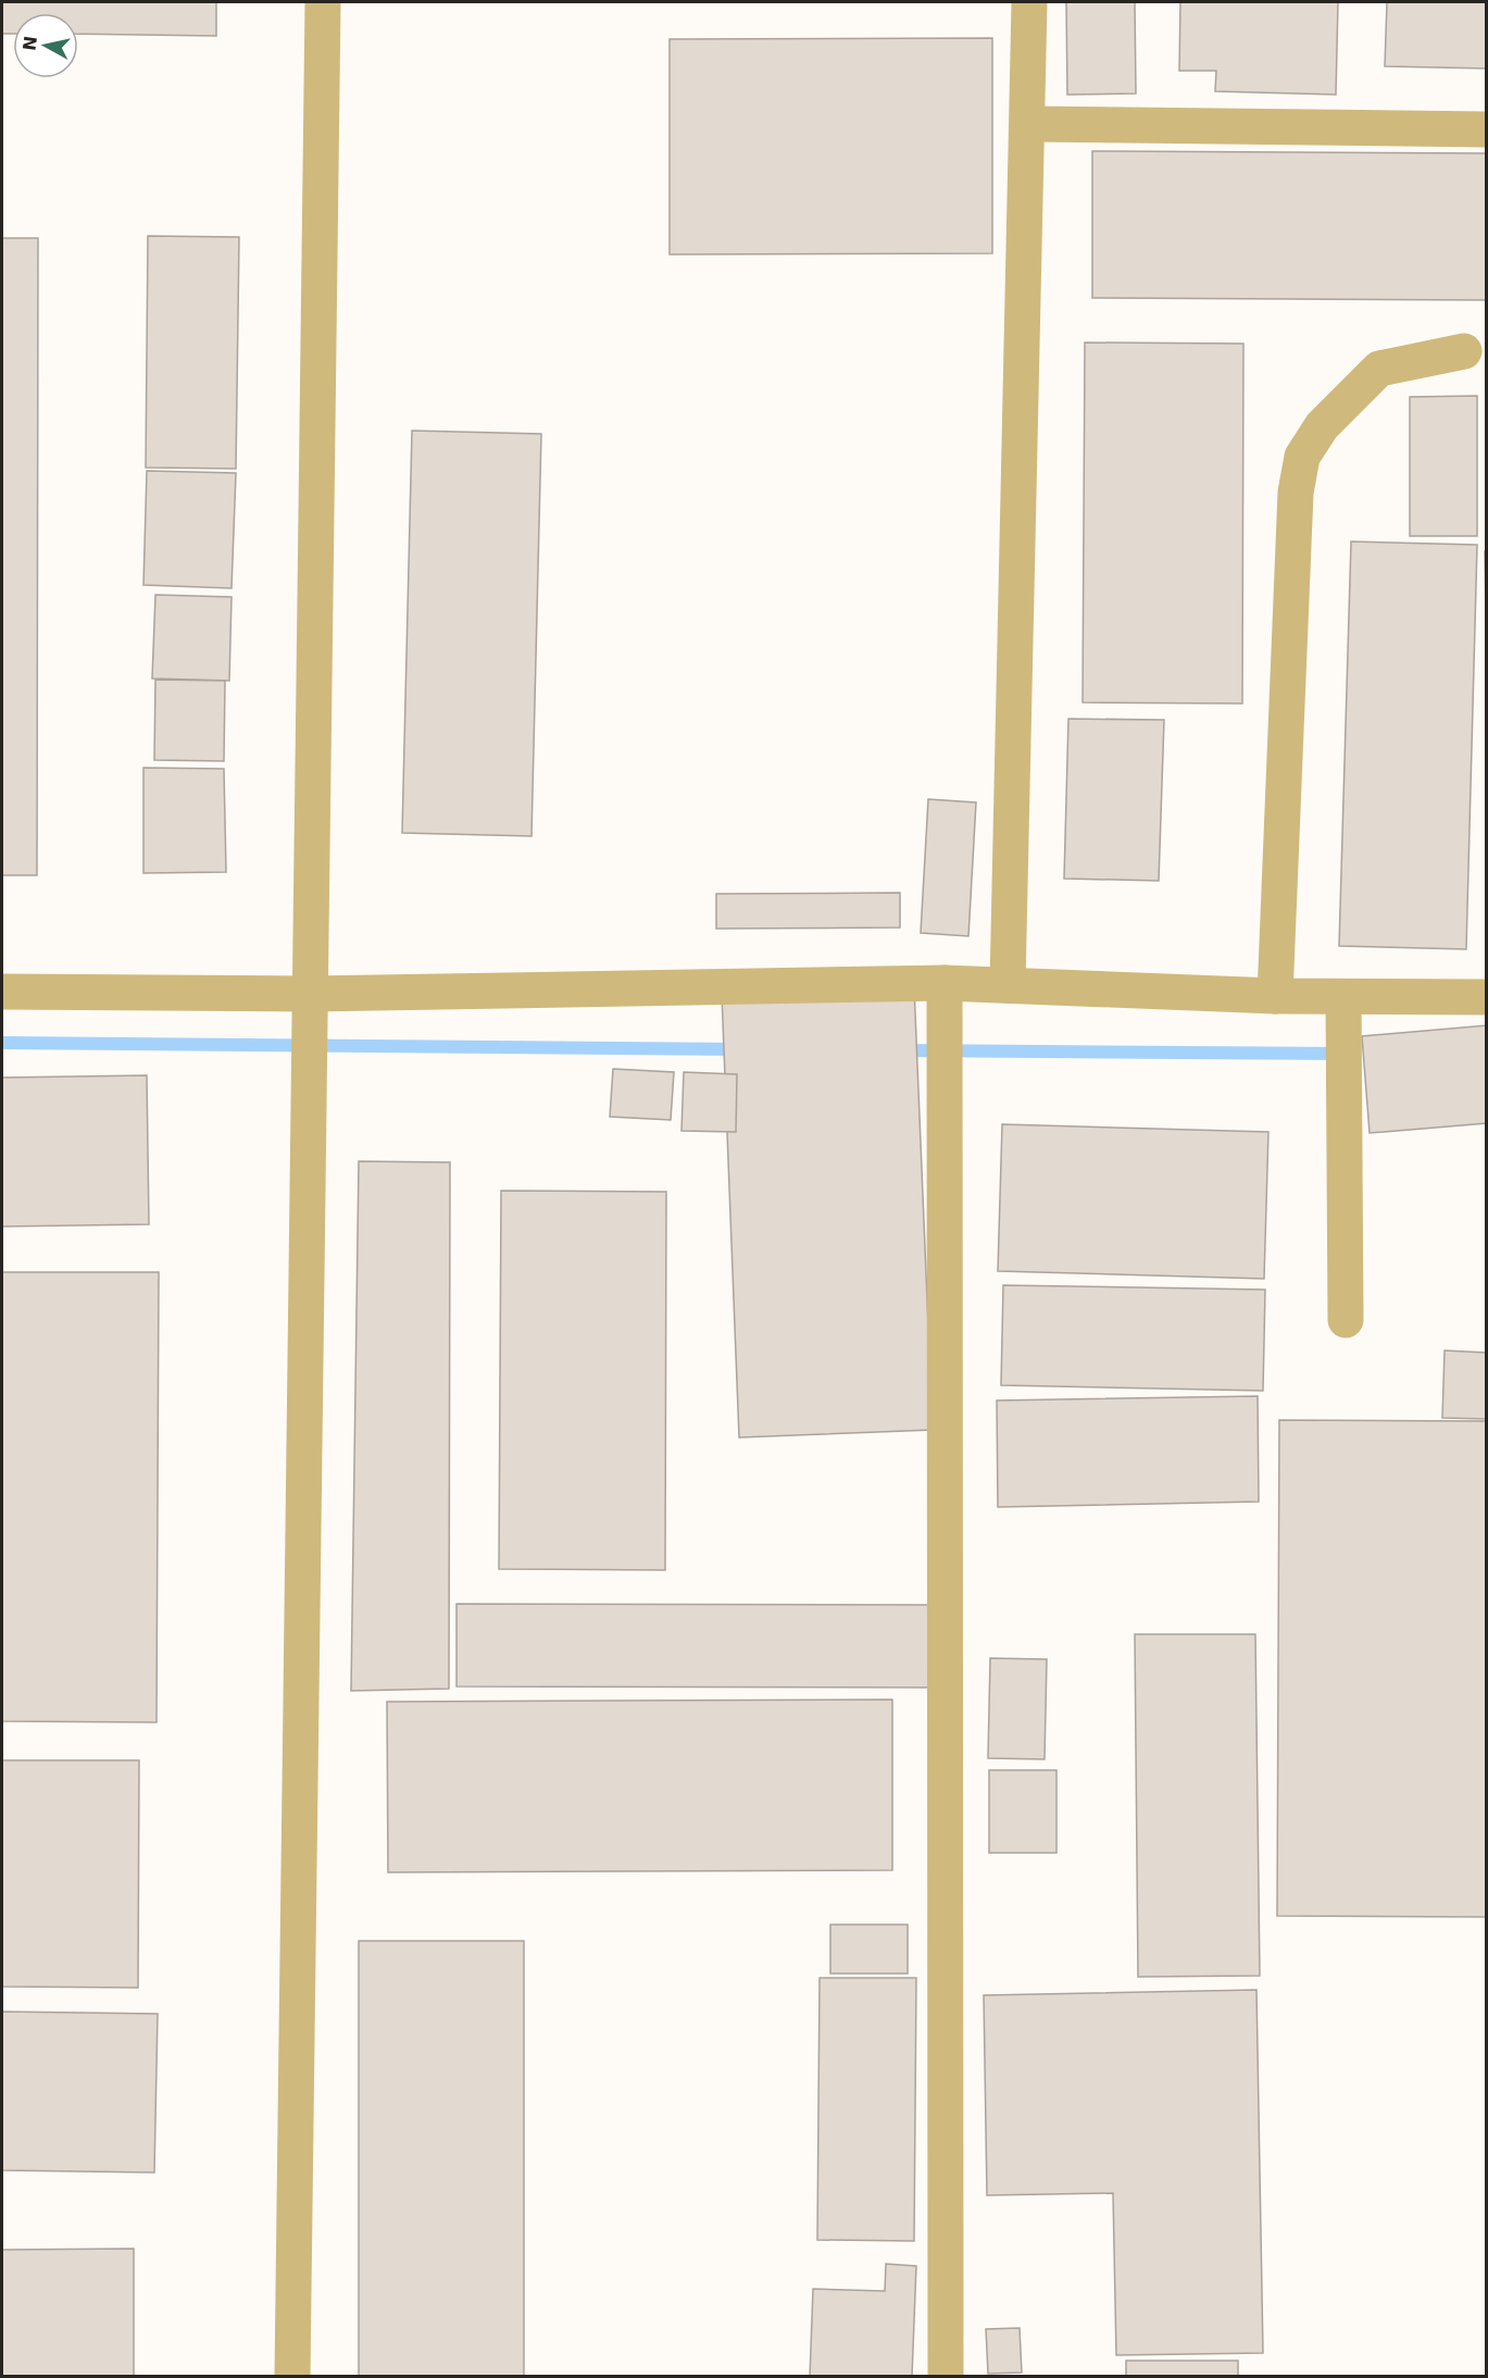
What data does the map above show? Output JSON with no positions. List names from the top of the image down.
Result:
{
  "north": "left"
}
